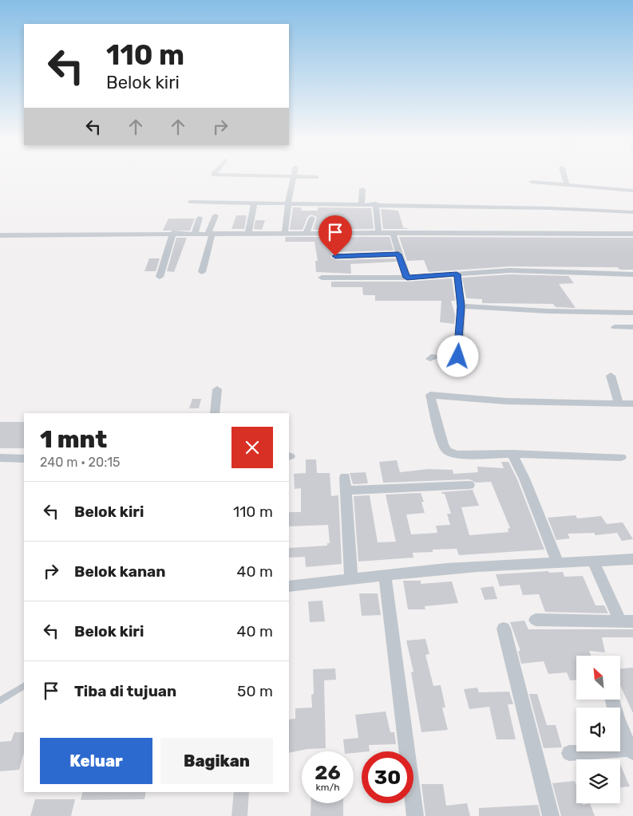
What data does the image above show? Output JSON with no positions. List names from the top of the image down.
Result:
{
  "north": "top left",
  "page": {
    "turn": ["110 m", "Belok kiri"],
    "heading": ["1 mnt", "240 m · 20:15"],
    "list": [
      {
        "name": "Belok kiri",
        "value": "110 m"
      },
      {
        "name": "Belok kanan",
        "value": "40 m"
      },
      {
        "name": "Belok kiri",
        "value": "40 m"
      },
      {
        "name": "Tiba di tujuan",
        "value": "50 m"
      }
    ],
    "buttons": ["Keluar", "Bagikan"],
    "speed": "26 km/h",
    "limit": "30"
  }
}
